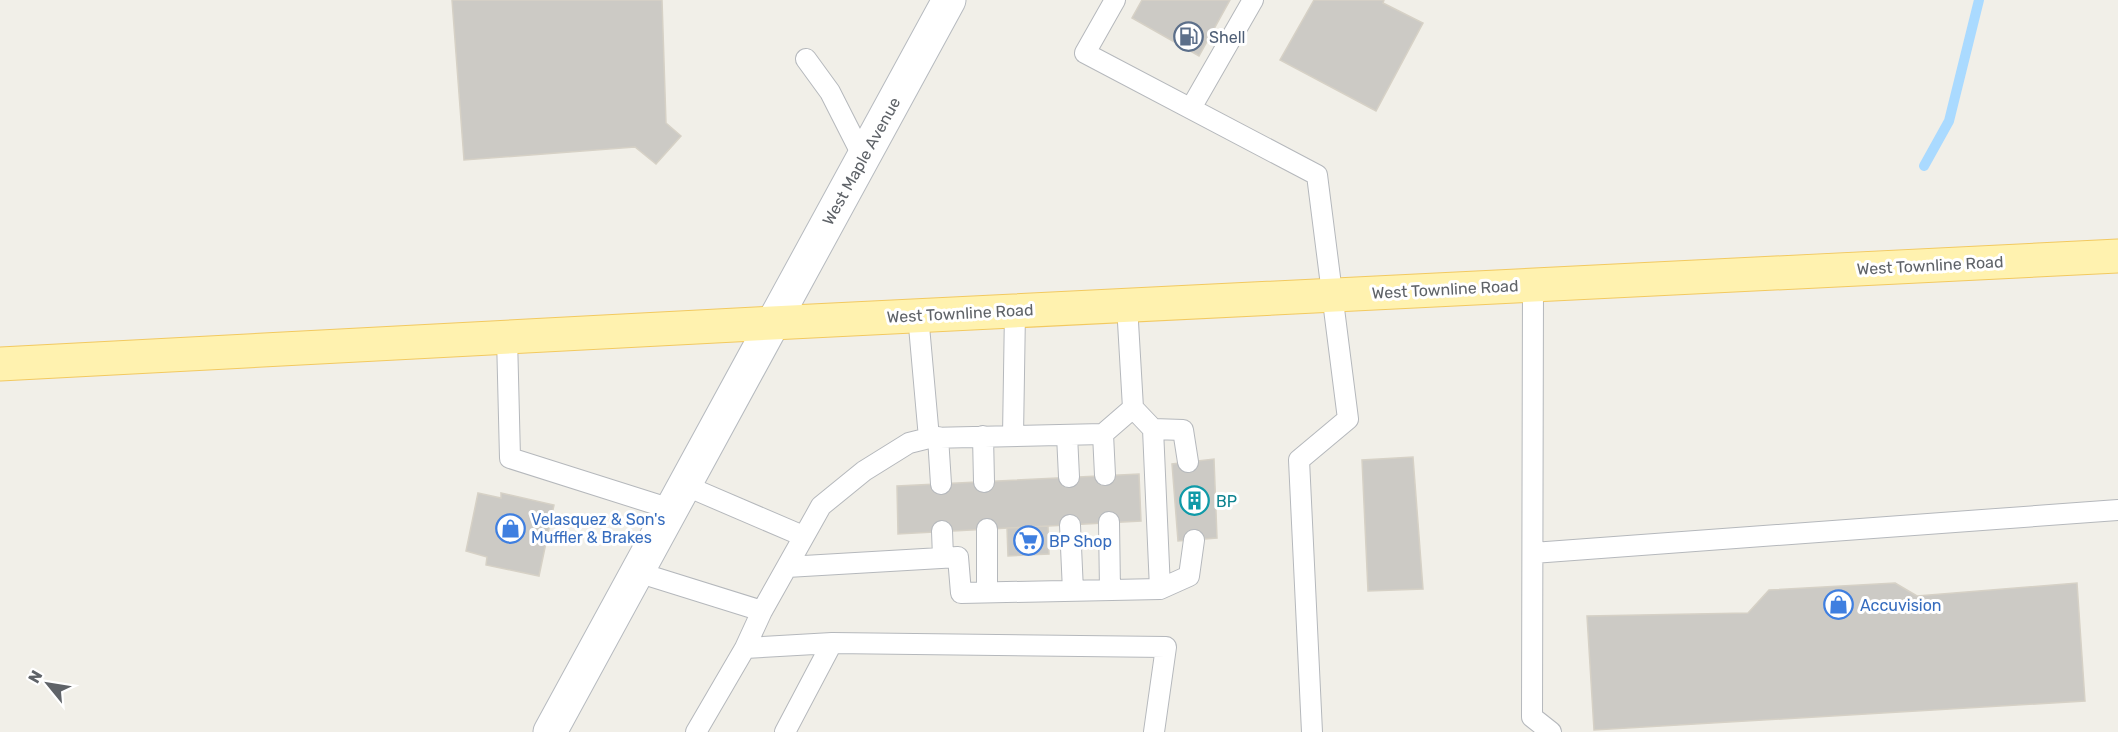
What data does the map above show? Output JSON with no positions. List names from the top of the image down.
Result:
{
  "streets": {
    "main road": ["West Maple Avenue", "West Townline Road"]
  },
  "crossings": [
    ["West Maple Avenue", "West Townline Road"]
  ],
  "places": {
    "fuel station": ["Shell"],
    "building": ["BP"],
    "shop": ["Velasquez & Son's Muffler & Brakes", "Accuvision"],
    "supermarket": ["BP Shop"]
  },
  "north": "top left"
}
